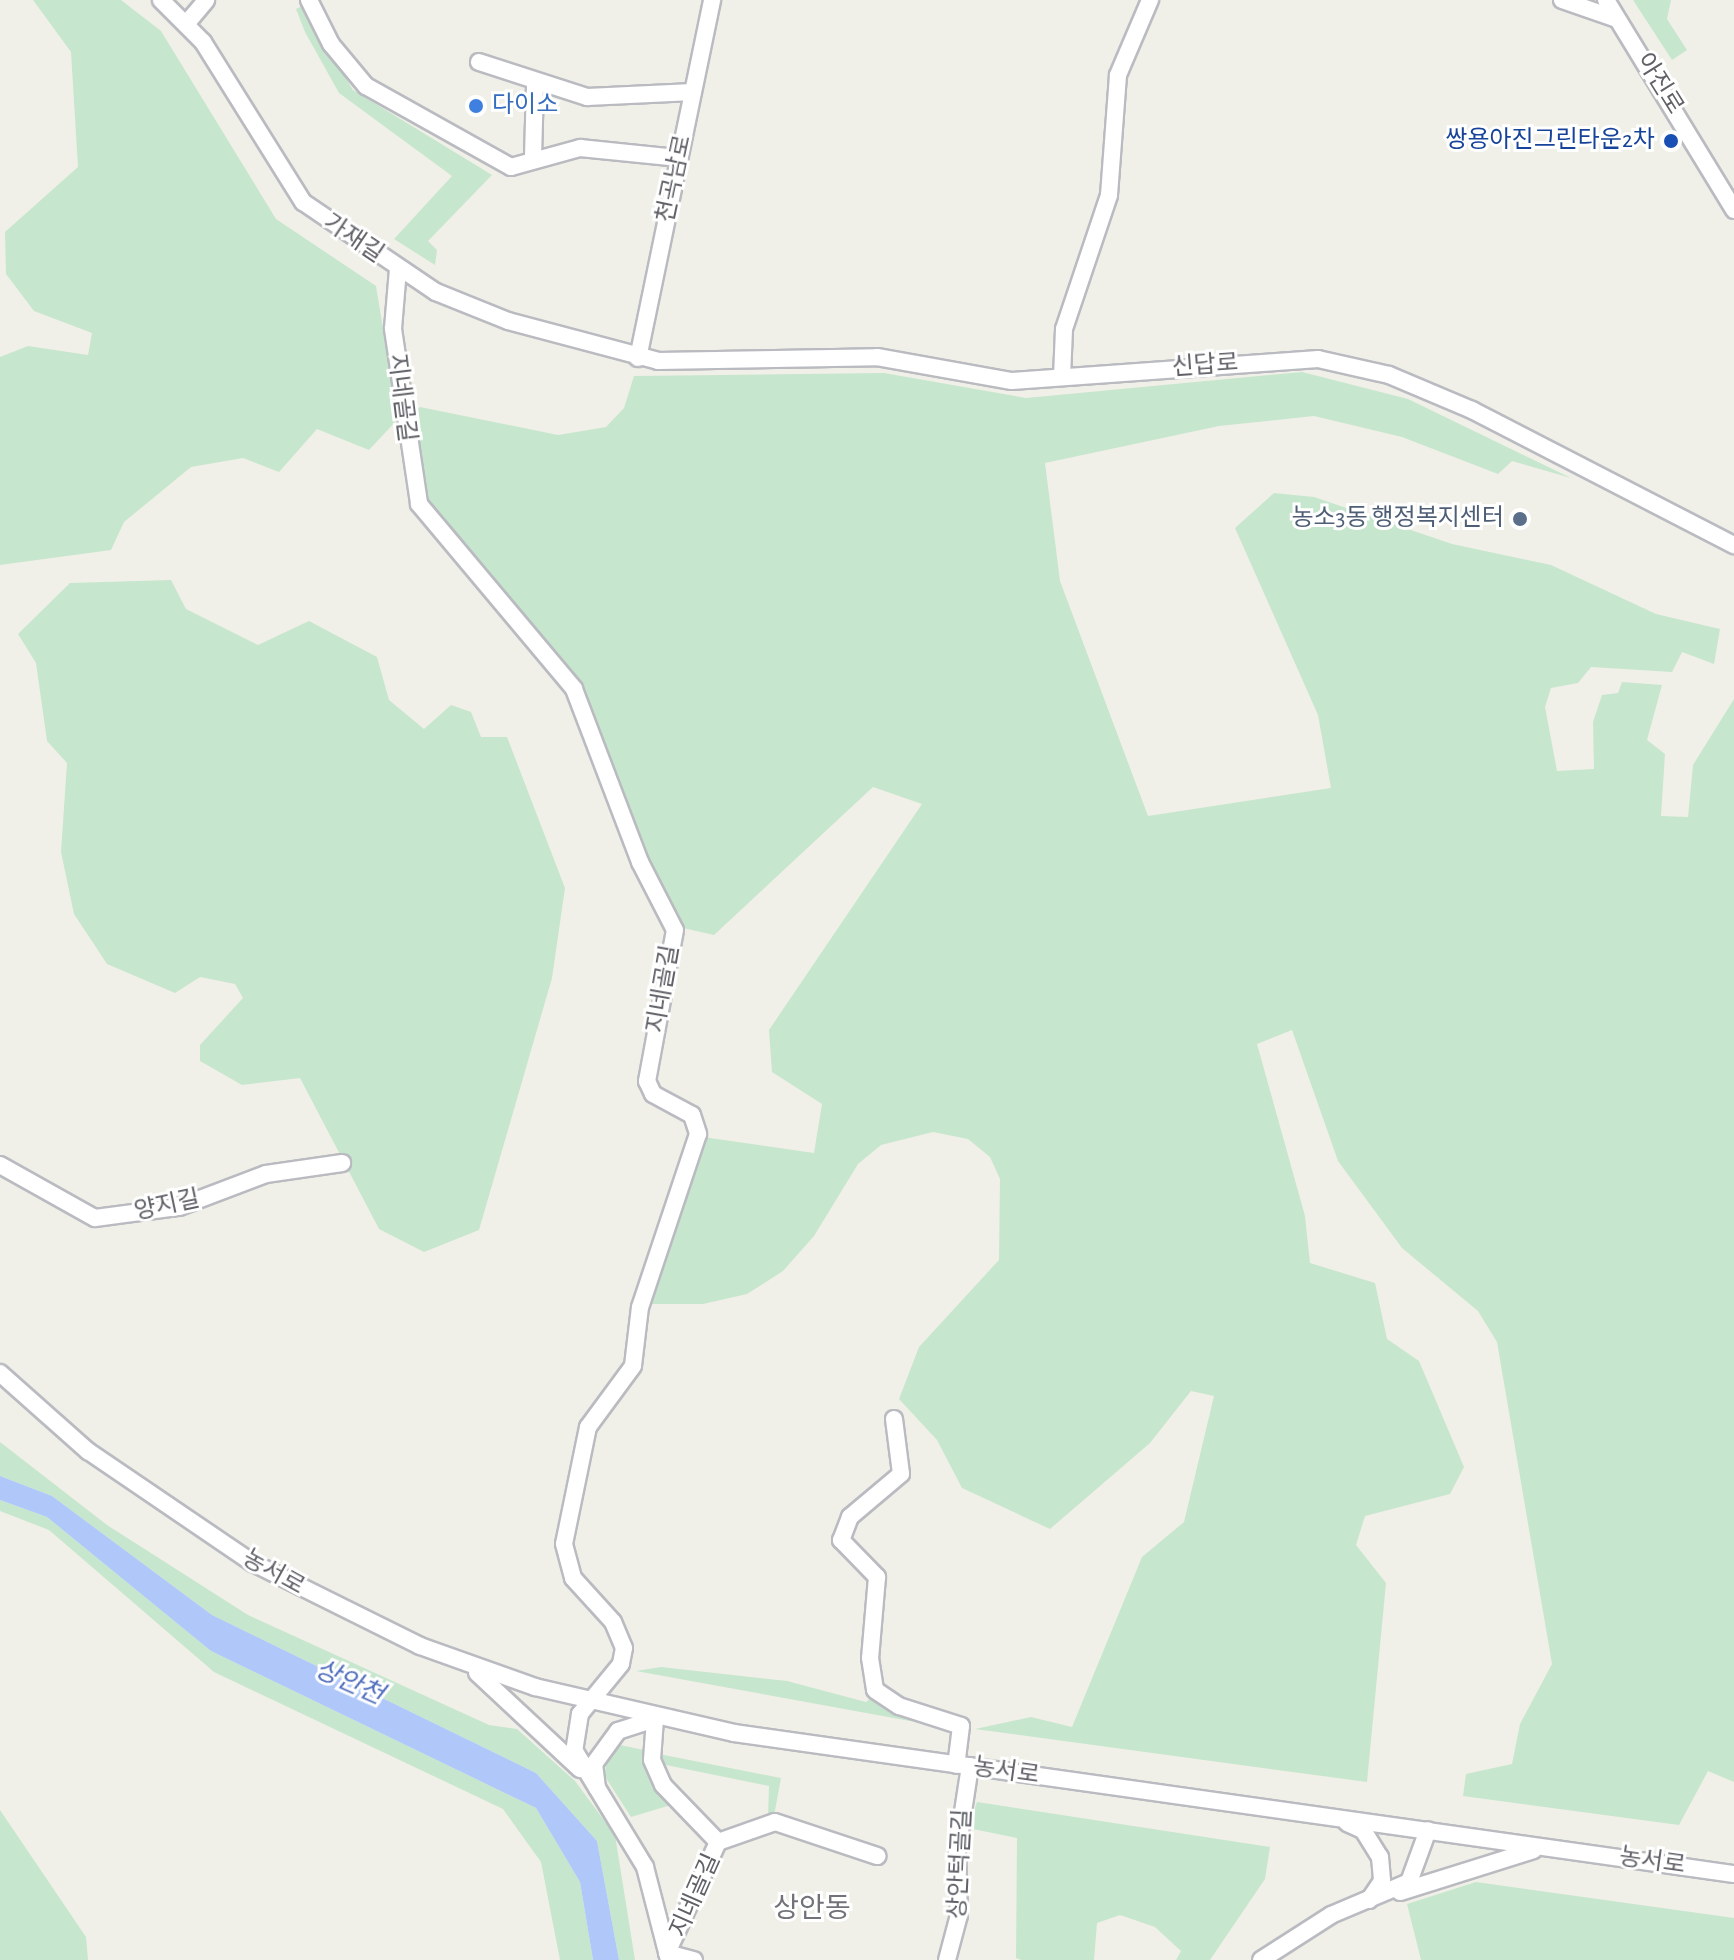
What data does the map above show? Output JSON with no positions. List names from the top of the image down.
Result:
{
  "streets": {
    "street": [
      "아진로",
      "천곡남로",
      "가재길",
      "신답로",
      "지네골길",
      "양지길",
      "농서로",
      "상안턱골길"
    ]
  },
  "crossings": [
    ["천곡남로", "가재길"],
    ["천곡남로", "신답로"],
    ["가재길", "신답로"],
    ["가재길", "지네골길"],
    ["지네골길", "농서로"],
    ["농서로", "상안턱골길"]
  ],
  "districts": ["상안동"],
  "water": ["상안천"],
  "places": ["다이소", "쌍용아진그린타운2차", "농소3동 행정복지센터"]
}
